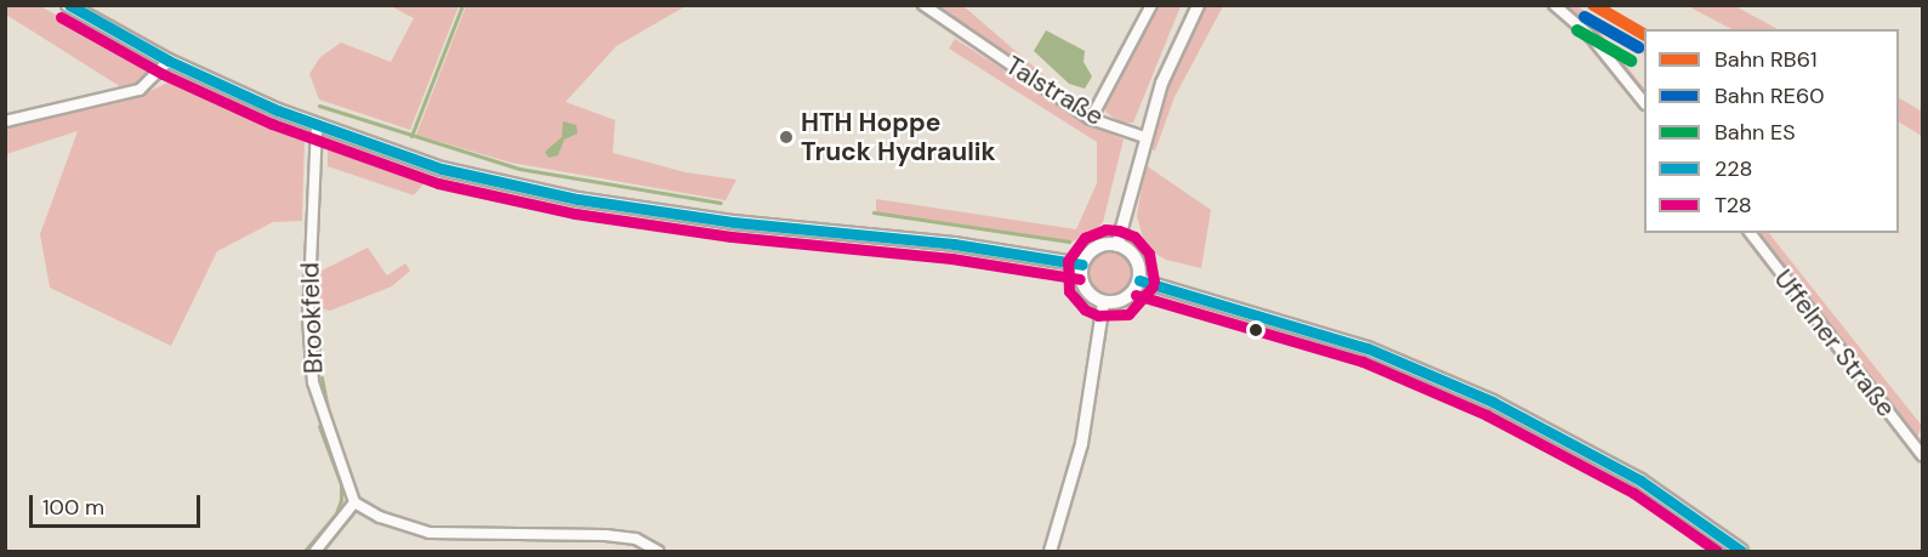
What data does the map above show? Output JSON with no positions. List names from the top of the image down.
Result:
{
  "streets": {
    "street": ["Talstraße", "Brookfeld", "Uffelner Straße"]
  },
  "places": ["HTH Hoppe Truck Hydraulik"],
  "lines": [
    "rail line RB61",
    "transit line 228",
    "rail line RE60",
    "transit line T28",
    "rail line ES"
  ],
  "legend": [
    "Bahn RB61",
    "Bahn RE60",
    "Bahn ES",
    "228",
    "T28"
  ],
  "scale_bar": "100 m"
}
